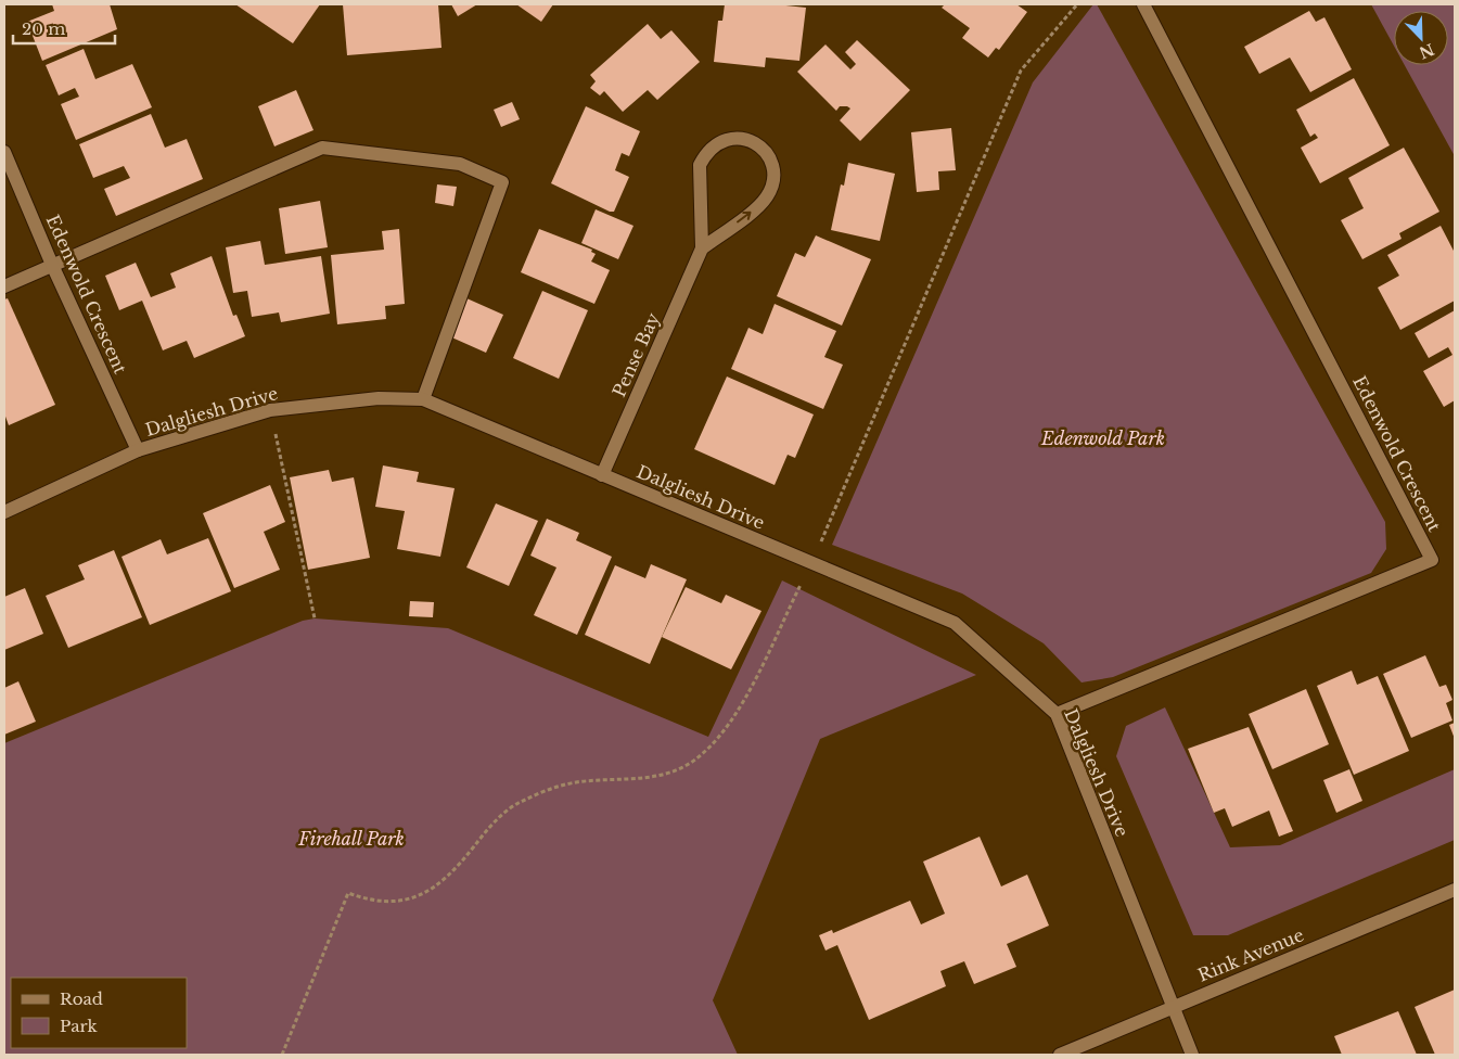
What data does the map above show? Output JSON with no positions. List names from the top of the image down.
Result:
{
  "streets": {
    "street": [
      "Edenwold Crescent",
      "Pense Bay",
      "Dalgliesh Drive",
      "Rink Avenue"
    ]
  },
  "crossings": [
    ["Edenwold Crescent", "Dalgliesh Drive"],
    ["Pense Bay", "Dalgliesh Drive"],
    ["Dalgliesh Drive", "Rink Avenue"]
  ],
  "parks": ["Edenwold Park", "Firehall Park"],
  "legend": ["Road", "Park"],
  "scale_bar": "20 m",
  "north": "bottom right"
}
